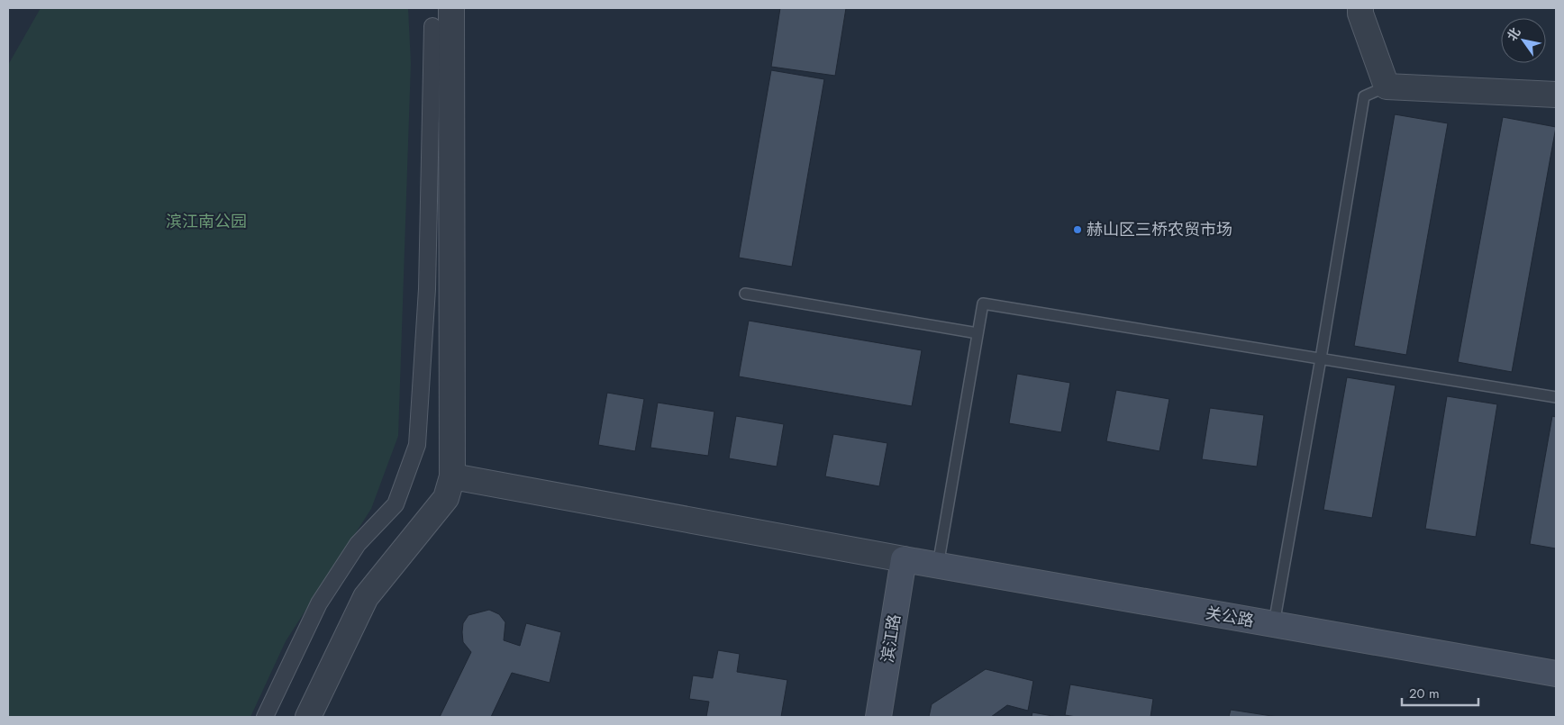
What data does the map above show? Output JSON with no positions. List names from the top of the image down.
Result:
{
  "streets": {
    "main road": ["关公路", "滨江路"]
  },
  "crossings": [
    ["关公路", "滨江路"]
  ],
  "parks": ["滨江南公园"],
  "places": ["赫山区三桥农贸市场"],
  "scale_bar": "20 m",
  "north": "top left"
}
